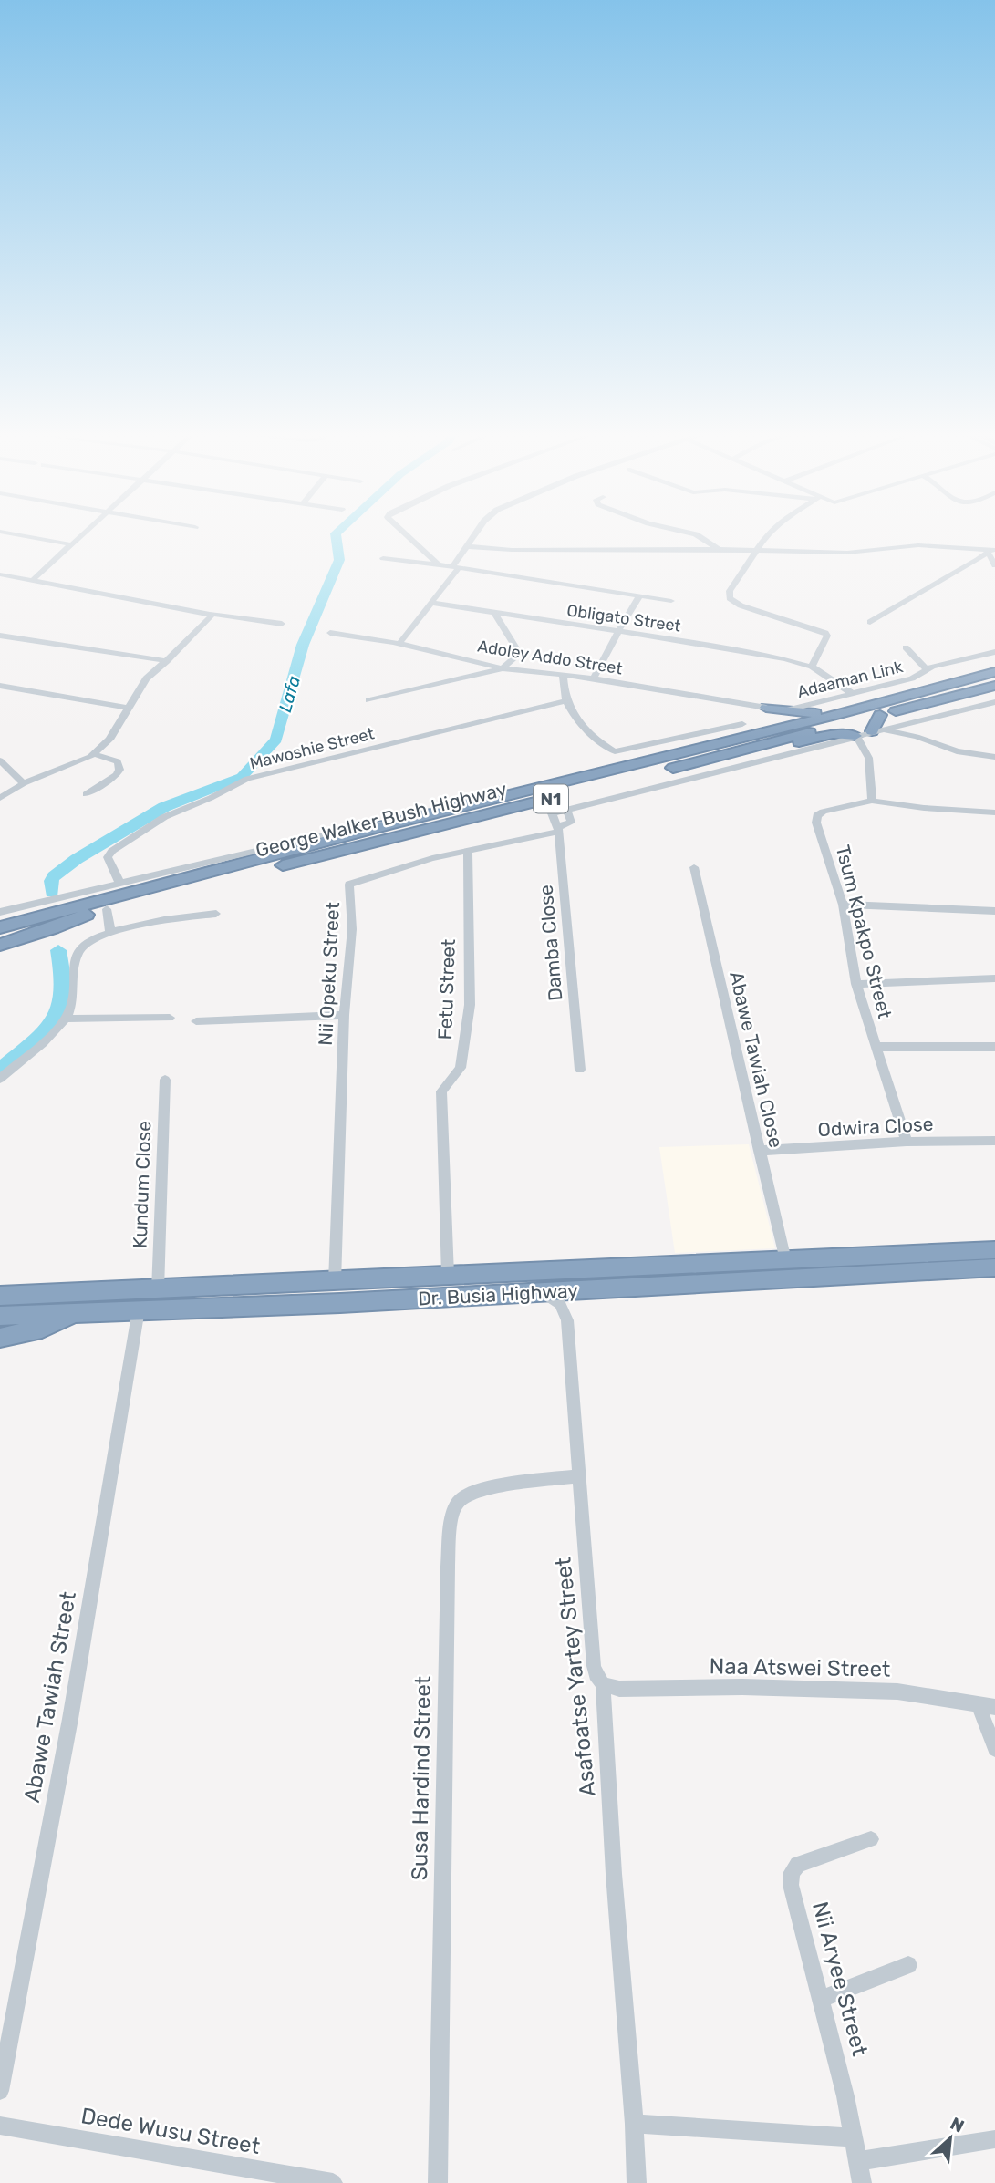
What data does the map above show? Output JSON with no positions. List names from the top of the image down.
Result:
{
  "streets": {
    "highway": ["N1", "George Walker Bush Highway", "Dr. Busia Highway"],
    "street": [
      "Obligato Street",
      "Adoley Addo Street",
      "Adaaman Link",
      "Mawoshie Street",
      "Tsum Kpakpo Street",
      "Damba Close",
      "Nii Opeku Street",
      "Fetu Street",
      "Abawe Tawiah Close",
      "Odwira Close",
      "Kundum Close",
      "Naa Atswei Street",
      "Asafoatse Yartey Street",
      "Abawe Tawiah Street",
      "Susa Hardind Street",
      "Nii Aryee Street",
      "Dede Wusu Street"
    ]
  },
  "crossings": [
    ["Mawoshie Street", "George Walker Bush Highway"],
    ["N1", "George Walker Bush Highway"],
    ["Tsum Kpakpo Street", "Odwira Close"],
    ["Damba Close", "Nii Opeku Street"],
    ["Nii Opeku Street", "Fetu Street"],
    ["Nii Opeku Street", "Dr. Busia Highway"],
    ["Fetu Street", "Dr. Busia Highway"],
    ["Abawe Tawiah Close", "Odwira Close"],
    ["Abawe Tawiah Close", "Dr. Busia Highway"],
    ["Kundum Close", "Dr. Busia Highway"],
    ["Dr. Busia Highway", "Asafoatse Yartey Street"],
    ["Dr. Busia Highway", "Abawe Tawiah Street"],
    ["Naa Atswei Street", "Asafoatse Yartey Street"],
    ["Asafoatse Yartey Street", "Susa Hardind Street"]
  ],
  "water": ["Lafa"],
  "north": "top right"
}
